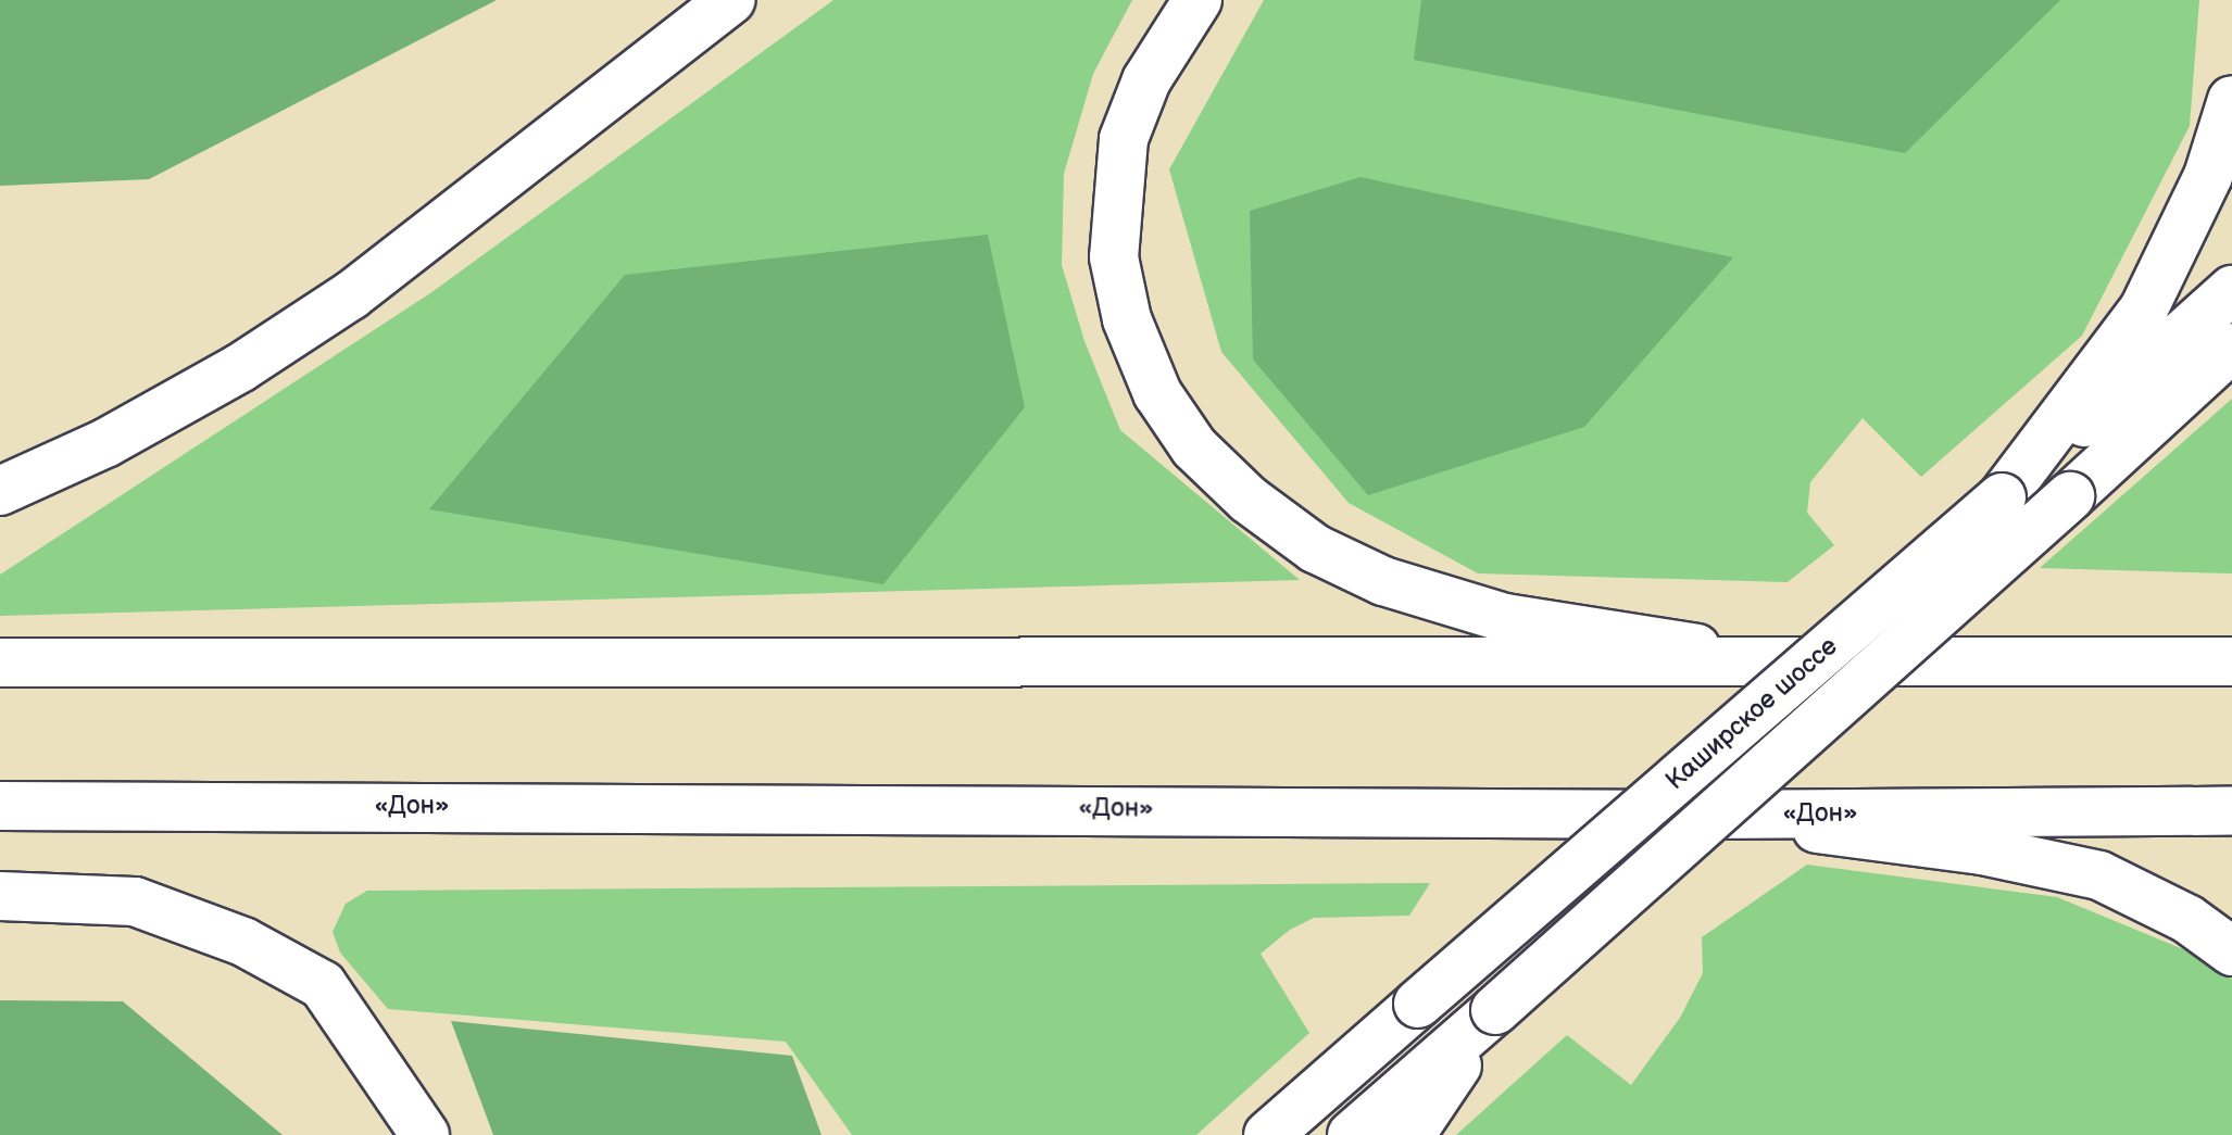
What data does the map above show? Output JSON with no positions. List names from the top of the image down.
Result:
{
  "streets": {
    "main road": ["Каширское шоссе", "«Дон»"]
  }
}
